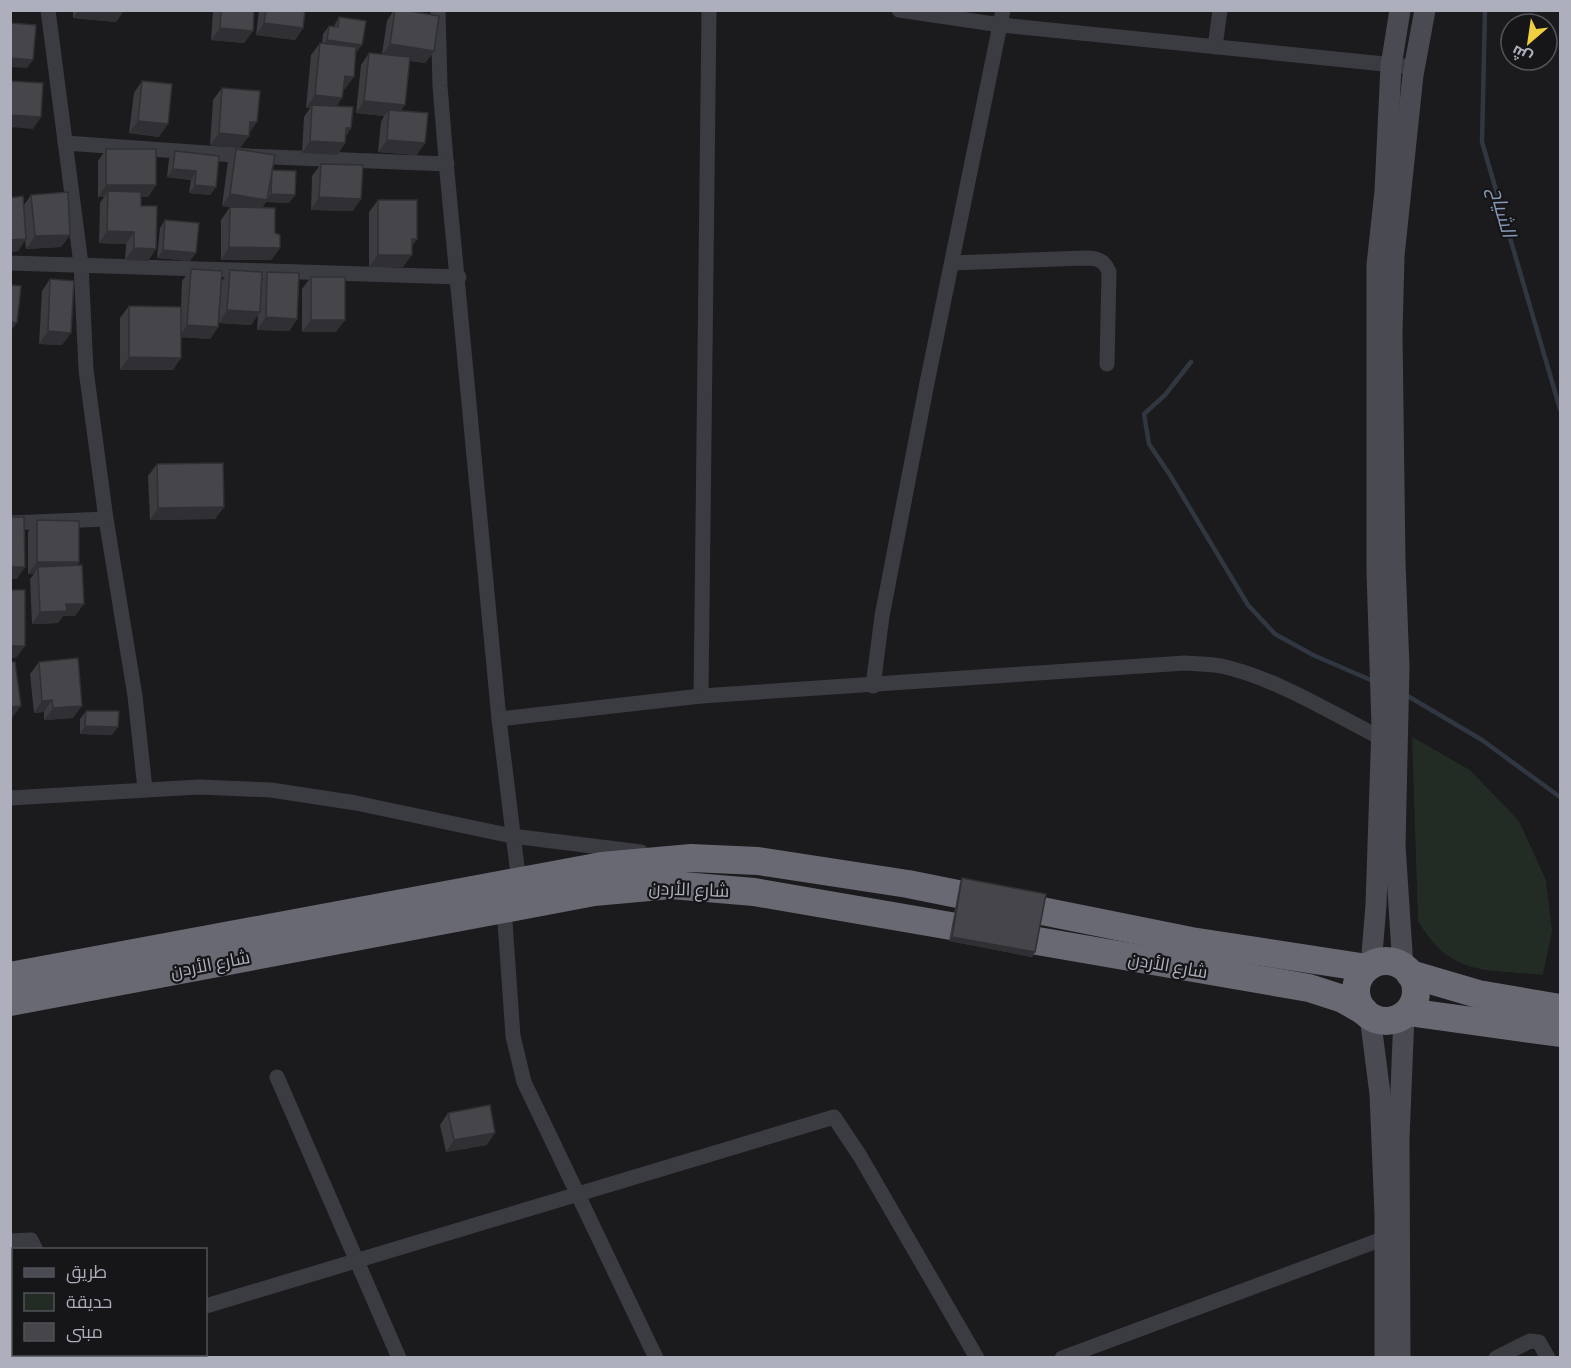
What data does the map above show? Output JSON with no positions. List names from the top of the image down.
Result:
{
  "streets": {
    "highway": ["شارع الأردن"]
  },
  "water": ["الشياح"],
  "legend": ["طريق", "حديقة", "مبنى"],
  "north": "bottom left"
}
